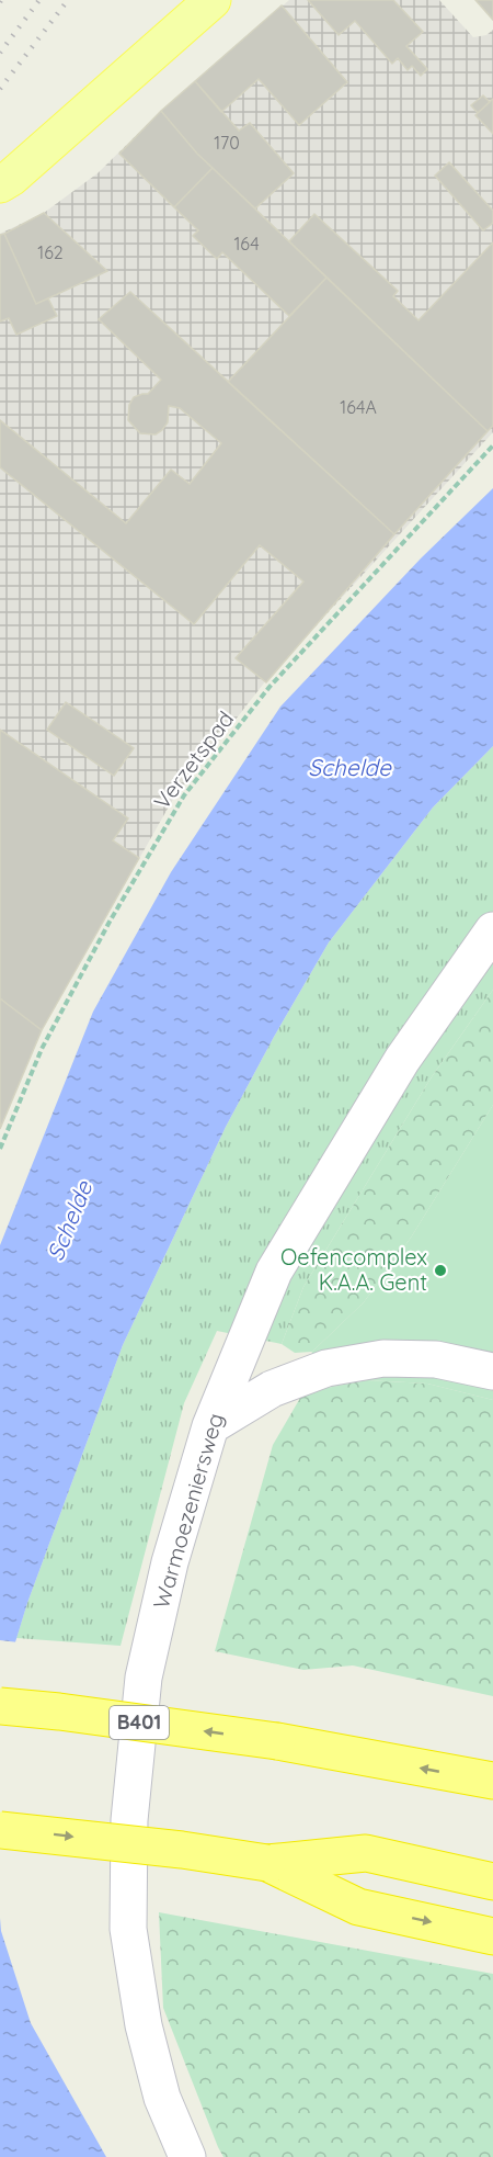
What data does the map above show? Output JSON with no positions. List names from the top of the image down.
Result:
{
  "streets": {
    "highway": ["B401"],
    "street": ["Warmoezeniersweg"],
    "path": ["Verzetspad"]
  },
  "water": ["Schelde"],
  "places": ["Oefencomplex K.A.A. Gent"],
  "house_numbers": [
    "170",
    "164",
    "162",
    "164A"
  ]
}
